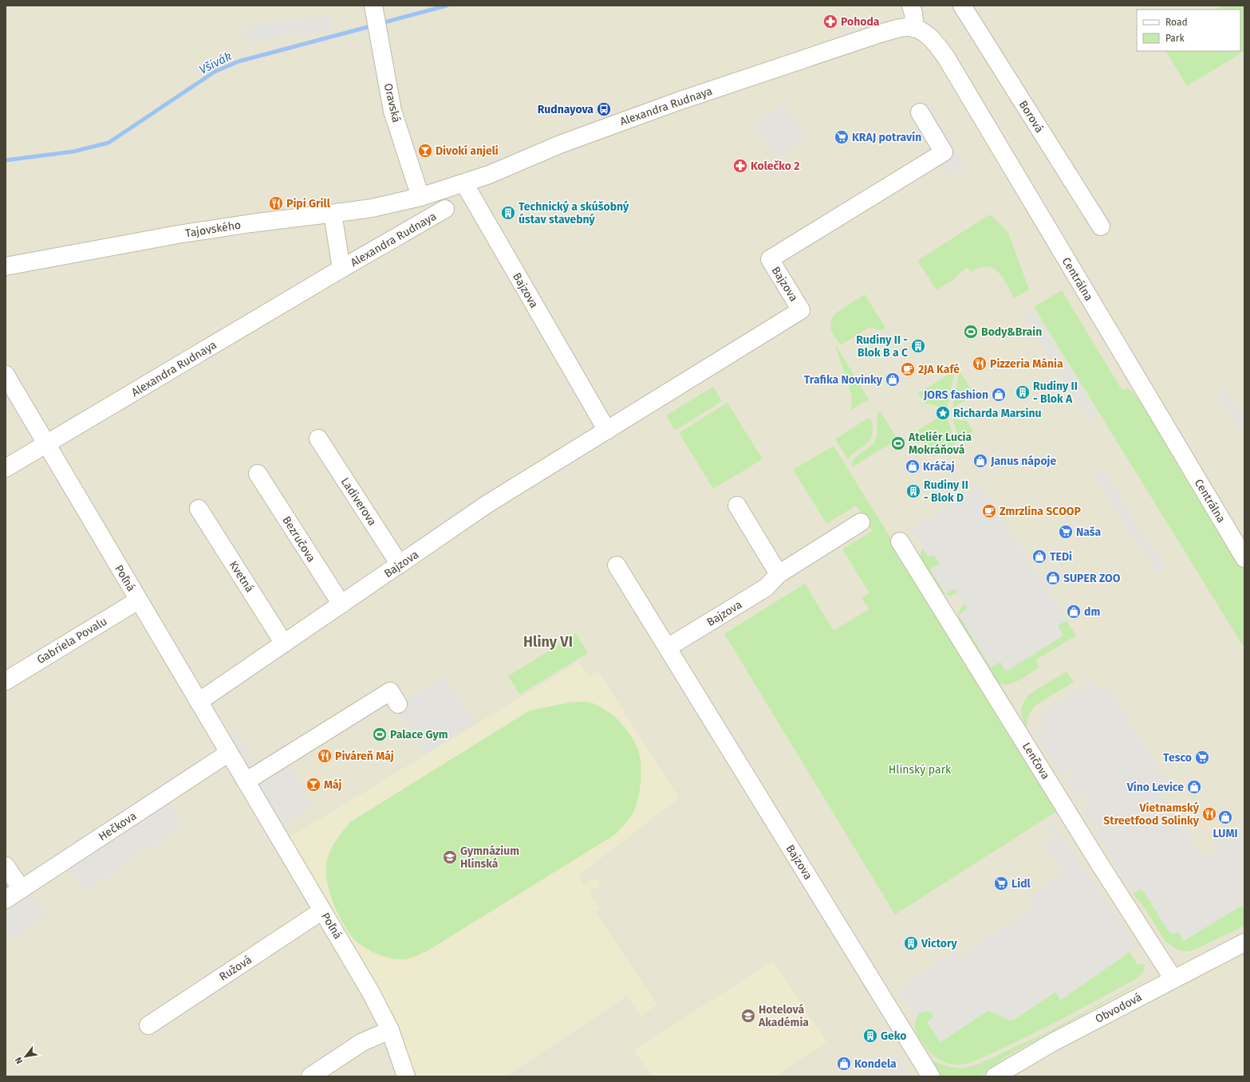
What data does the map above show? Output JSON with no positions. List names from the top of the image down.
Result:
{
  "streets": {
    "street": [
      "Oravská",
      "Alexandra Rudnaya",
      "Borová",
      "Tajovského",
      "Centrálna",
      "Bajzova",
      "Ladiverova",
      "Bezručova",
      "Kvetná",
      "Poľná",
      "Gabriela Povalu",
      "Lenčova",
      "Hečkova",
      "Ružová",
      "Obvodová"
    ]
  },
  "crossings": [
    ["Oravská", "Alexandra Rudnaya"],
    ["Oravská", "Tajovského"],
    ["Alexandra Rudnaya", "Tajovského"],
    ["Alexandra Rudnaya", "Centrálna"],
    ["Alexandra Rudnaya", "Bajzova"],
    ["Alexandra Rudnaya", "Poľná"],
    ["Bajzova", "Ladiverova"],
    ["Bajzova", "Bezručova"],
    ["Bajzova", "Kvetná"],
    ["Bajzova", "Poľná"],
    ["Poľná", "Gabriela Povalu"],
    ["Poľná", "Hečkova"],
    ["Poľná", "Ružová"],
    ["Lenčova", "Obvodová"]
  ],
  "districts": ["Hliny VI"],
  "water": ["Všivák"],
  "parks": ["Hlinský park"],
  "places": {
    "pharmacy": ["Pohoda", "Kolečko 2"],
    "bus stop": ["Rudnayova"],
    "supermarket": [
      "KRAJ potravín",
      "Naša",
      "Tesco",
      "Lidl"
    ],
    "bar": ["Divokí anjeli", "Máj"],
    "restaurant": [
      "Pipi Grill",
      "Pizzeria Mánia",
      "Piváreň Máj",
      "Vietnamský Streetfood Solinky"
    ],
    "building": [
      "Technický a skúšobný ústav stavebný",
      "Rudiny II - Blok B a C",
      "Rudiny II - Blok A",
      "Rudiny II - Blok D",
      "Victory",
      "Geko"
    ],
    "sports": ["Body&Brain", "Ateliér Lucia Mokráňová", "Palace Gym"],
    "cafe": ["2JA Kafé", "Zmrzlina SCOOP"],
    "shop": [
      "Trafika Novinky",
      "JORS fashion",
      "Janus nápoje",
      "Kráčaj",
      "TEDi",
      "SUPER ZOO",
      "dm",
      "Víno Levice",
      "LUMI",
      "Kondela"
    ],
    "place": ["Richarda Marsinu"],
    "school or university": ["Gymnázium Hlinská", "Hotelová Akadémia"]
  },
  "legend": ["Road", "Park"],
  "north": "bottom left"
}
